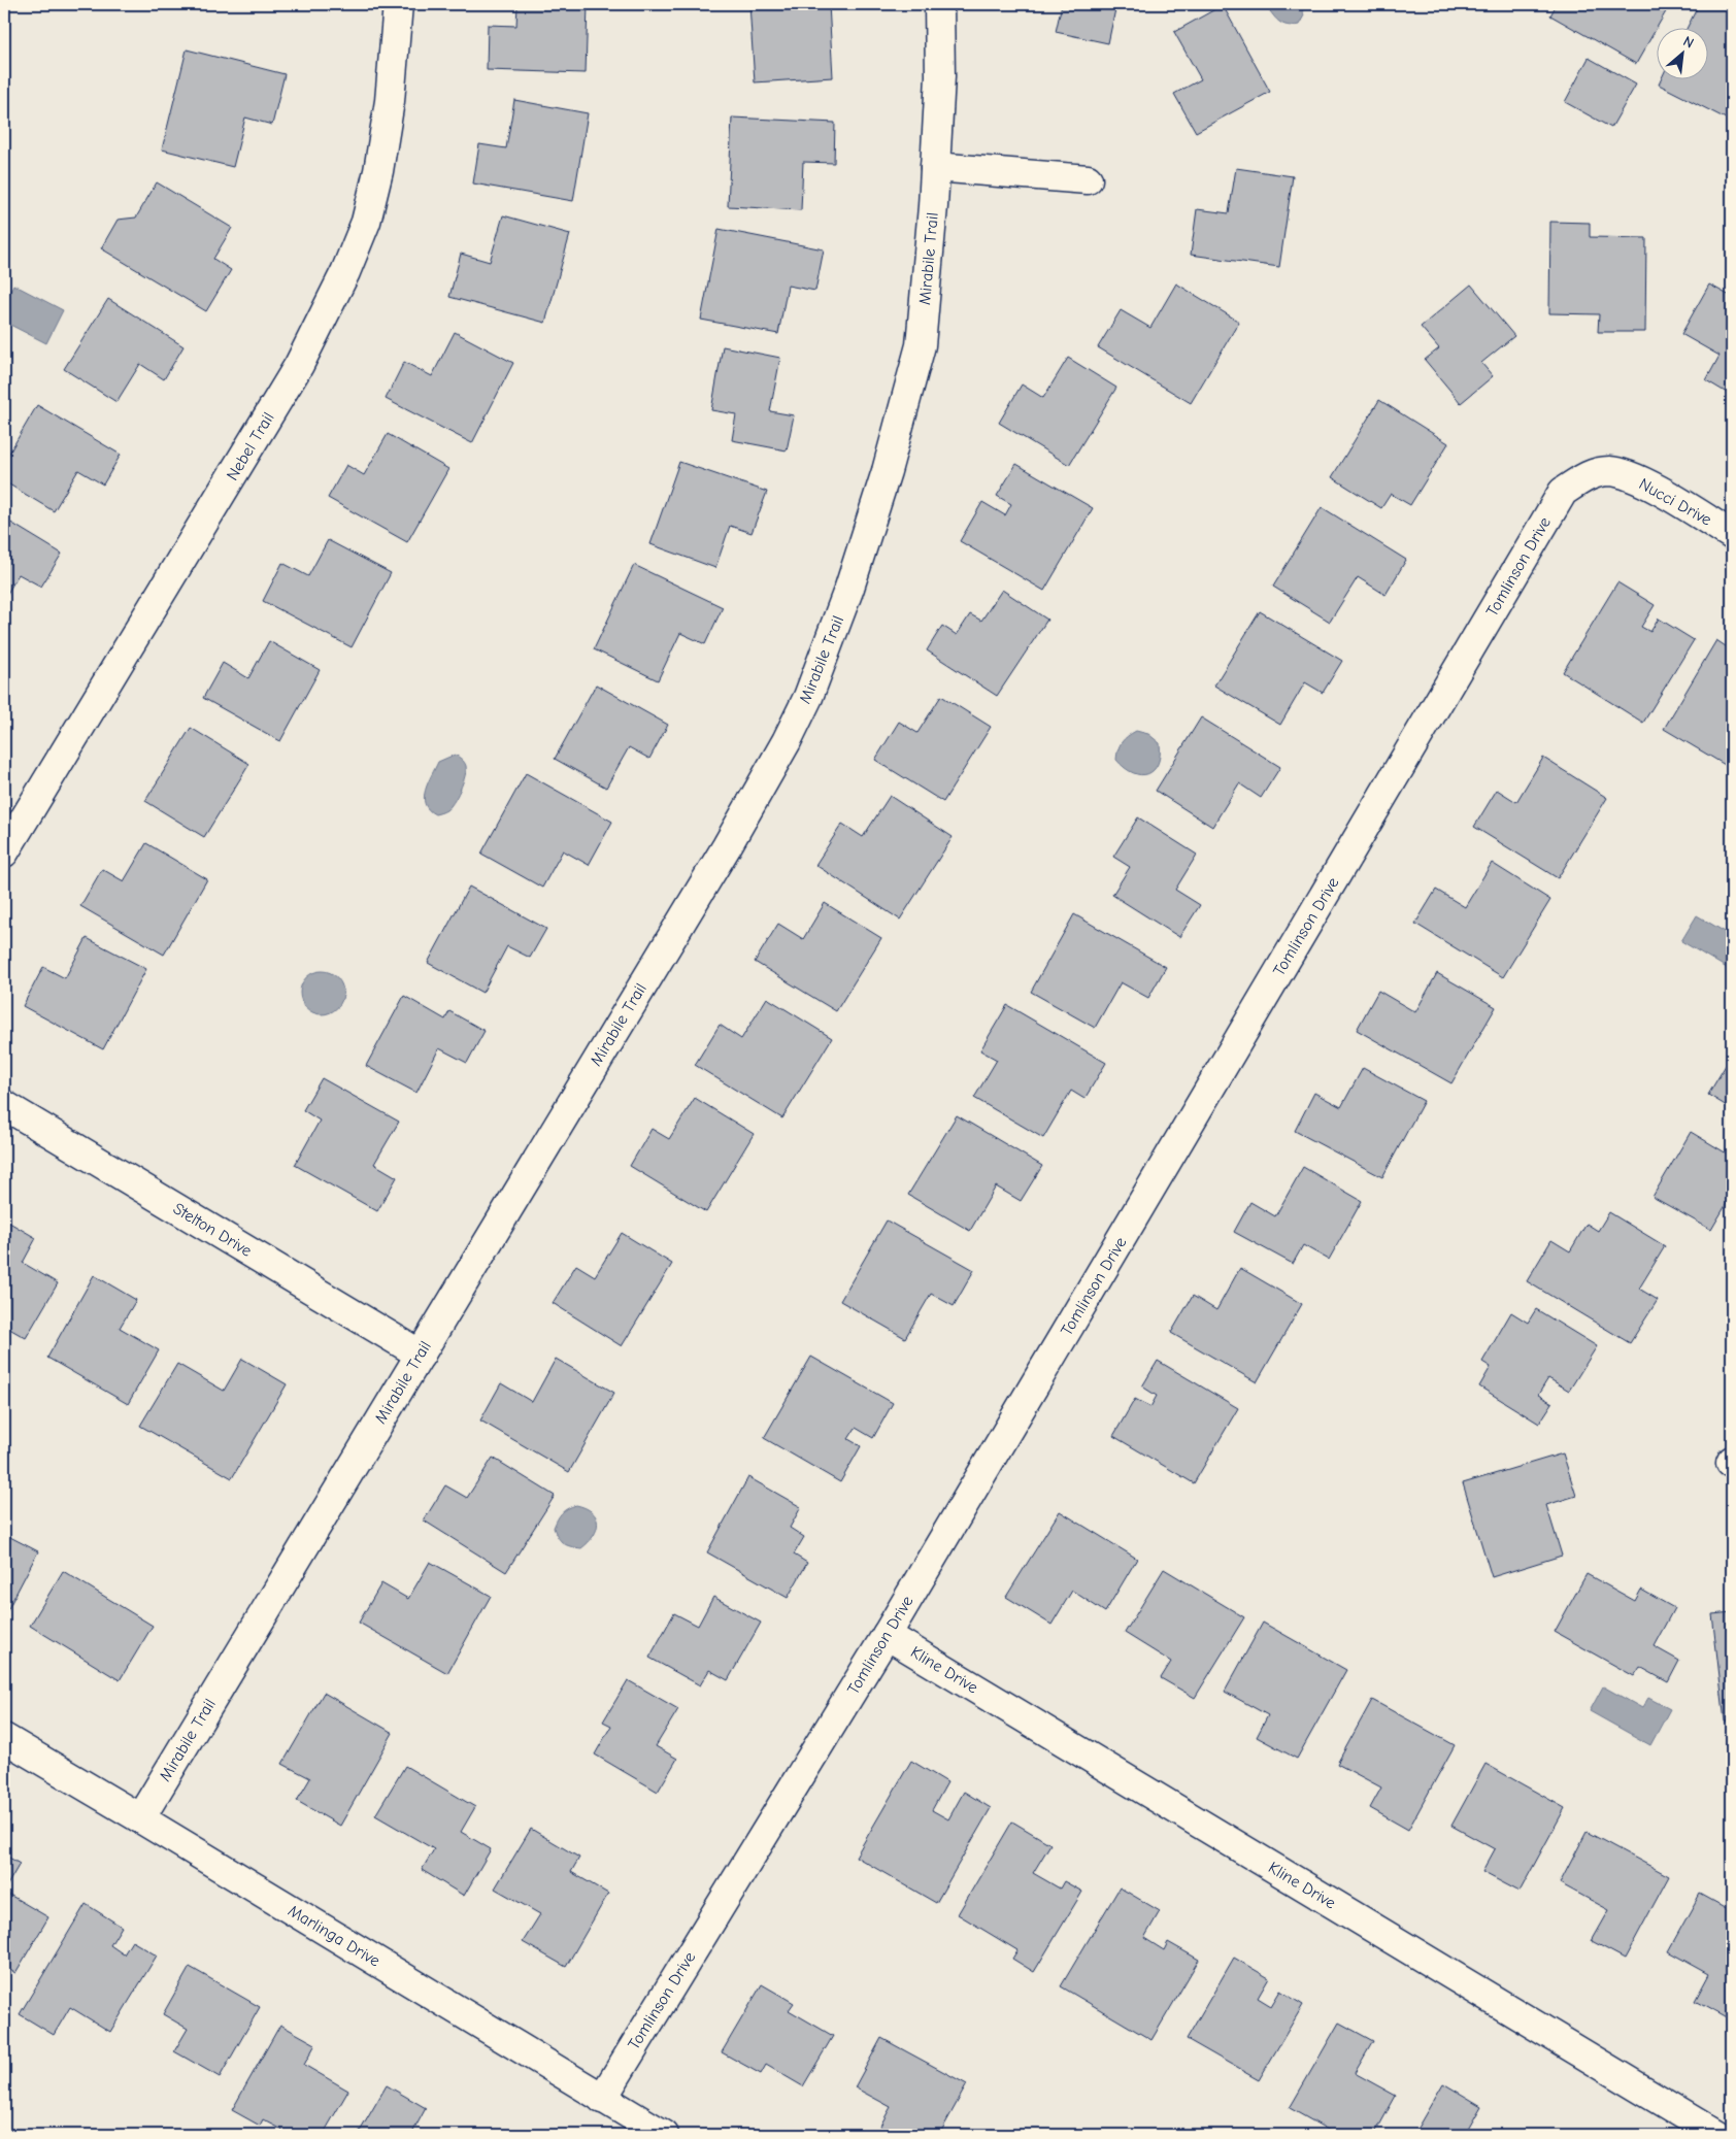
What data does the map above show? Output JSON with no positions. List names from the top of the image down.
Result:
{
  "streets": {
    "street": [
      "Mirabile Trail",
      "Nebel Trail",
      "Nucci Drive",
      "Tomlinson Drive",
      "Stelton Drive",
      "Kline Drive",
      "Marlinga Drive"
    ]
  },
  "crossings": [
    ["Mirabile Trail", "Stelton Drive"],
    ["Mirabile Trail", "Marlinga Drive"],
    ["Nucci Drive", "Tomlinson Drive"],
    ["Tomlinson Drive", "Kline Drive"],
    ["Tomlinson Drive", "Marlinga Drive"]
  ],
  "north": "top right"
}
